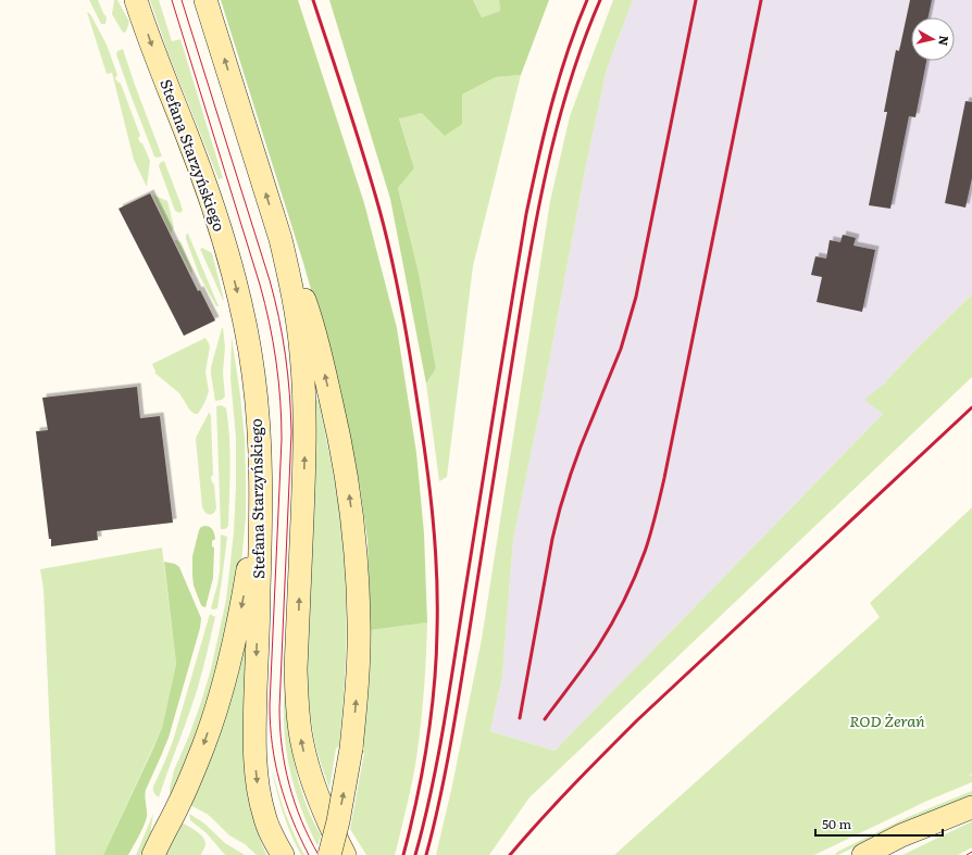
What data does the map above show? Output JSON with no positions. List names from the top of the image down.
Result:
{
  "streets": {
    "main road": ["Stefana Starzyńskiego"]
  },
  "parks": ["ROD Żerań"],
  "scale_bar": "50 m",
  "north": "right"
}
